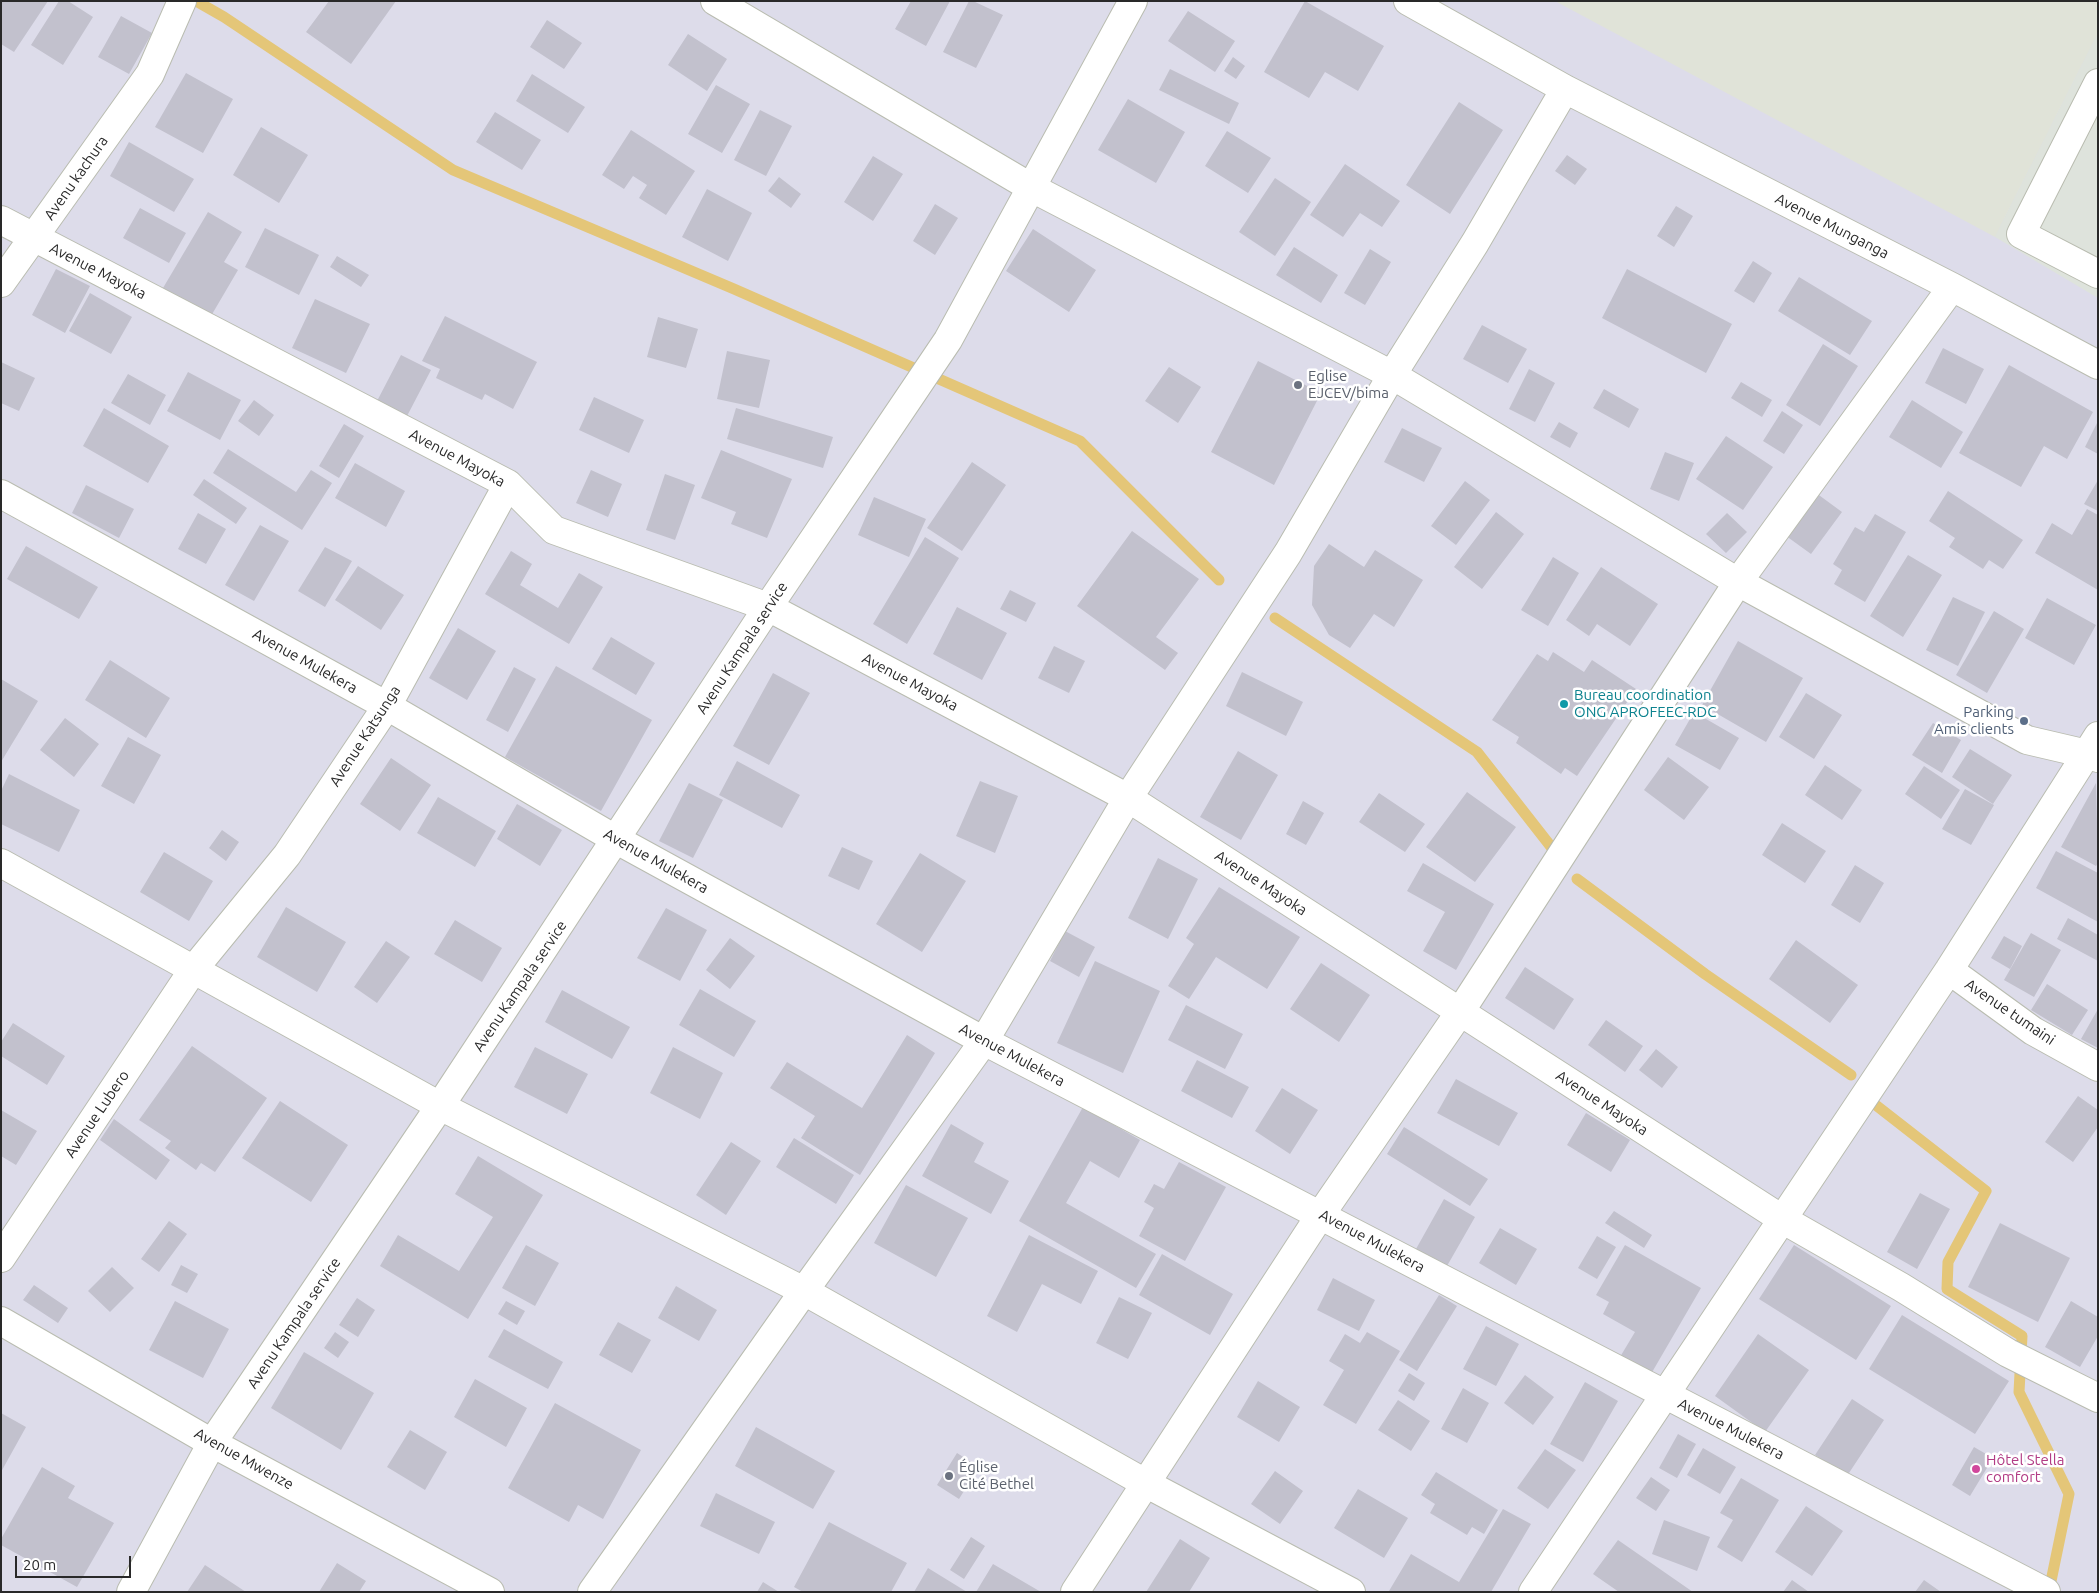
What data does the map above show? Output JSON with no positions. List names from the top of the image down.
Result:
{
  "streets": {
    "street": [
      "Avenu kachura",
      "Avenue Munganga",
      "Avenue Mayoka",
      "Avenu Kampala service",
      "Avenue Mulekera",
      "Avenue Katsunga",
      "Avenue tumaini",
      "Avenue Lubero",
      "Avenue Mwenze"
    ]
  },
  "crossings": [
    ["Avenu kachura", "Avenue Mayoka"],
    ["Avenue Mayoka", "Avenu Kampala service"],
    ["Avenue Mayoka", "Avenue Katsunga"],
    ["Avenu Kampala service", "Avenue Mulekera"],
    ["Avenu Kampala service", "Avenue Mwenze"],
    ["Avenue Mulekera", "Avenue Katsunga"],
    ["Avenue Katsunga", "Avenue Lubero"]
  ],
  "places": [
    "Eglise EJCEV/bima",
    "Bureau coordination ONG APROFEEC-RDC",
    "Parking Amis clients",
    "Hôtel Stella comfort",
    "Église Cité Bethel"
  ],
  "scale_bar": "20 m"
}
